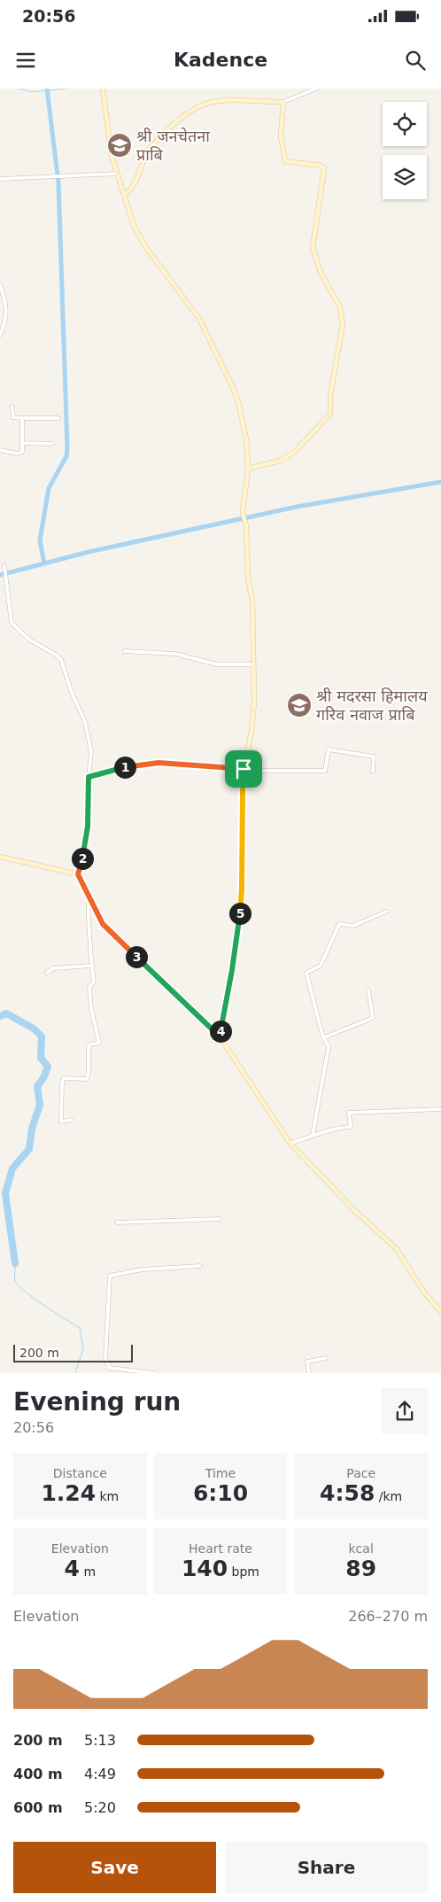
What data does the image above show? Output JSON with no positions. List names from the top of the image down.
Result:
{
  "places": {
    "school or university": ["श्री जनचेतना प्राबि", "श्री मदरसा हिमालय गरिव नवाज प्राबि"]
  },
  "scale_bar": "200 m",
  "page": {
    "status": "20:56",
    "header": "Kadence",
    "pins": [
      "1",
      "2",
      "5",
      "3",
      "4"
    ],
    "scale": "200 m",
    "heading": ["Evening run", "20:56"],
    "stats": [
      ["Distance", "1.24 km"],
      ["Time", "6:10"],
      ["Pace", "4:58 /km"],
      ["Elevation", "4 m"],
      ["Heart rate", "140 bpm"],
      ["kcal", "89"]
    ],
    "chart": ["Elevation", "266–270 m"],
    "list": [
      {
        "name": "200 m",
        "note": "5:13"
      },
      {
        "name": "400 m",
        "note": "4:49"
      },
      {
        "name": "600 m",
        "note": "5:20"
      }
    ],
    "buttons": ["Save", "Share"]
  }
}
